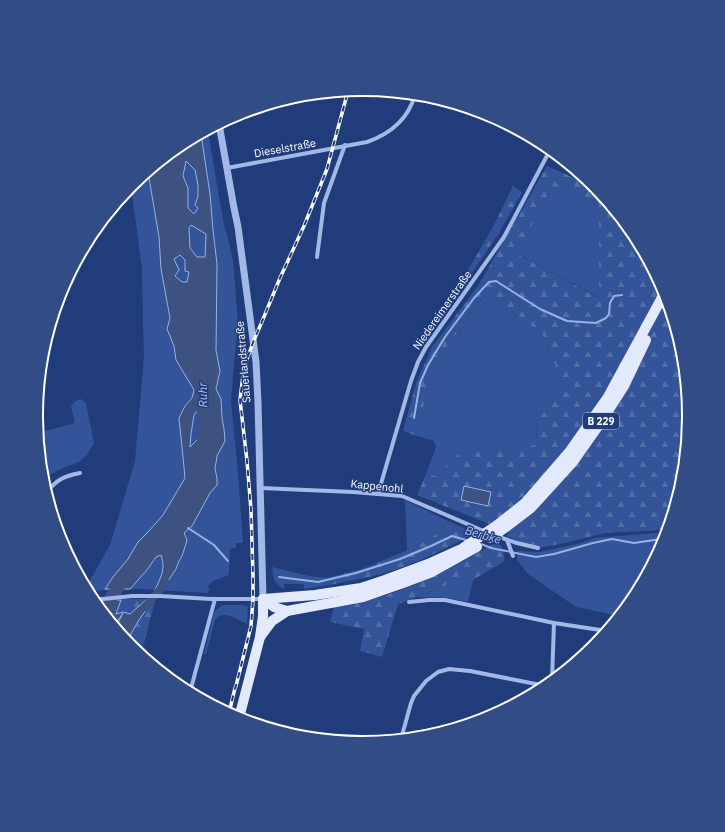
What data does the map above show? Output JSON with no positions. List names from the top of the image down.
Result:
{
  "streets": {
    "main road": ["B 229"],
    "street": [
      "Dieselstraße",
      "Niedereimerstraße",
      "Sauerlandstraße",
      "Kappenohl"
    ]
  },
  "crossings": [
    ["Dieselstraße", "Sauerlandstraße"],
    ["Niedereimerstraße", "Kappenohl"],
    ["Sauerlandstraße", "B 229"],
    ["Sauerlandstraße", "Kappenohl"]
  ],
  "water": ["Ruhr", "Berbke"]
}
